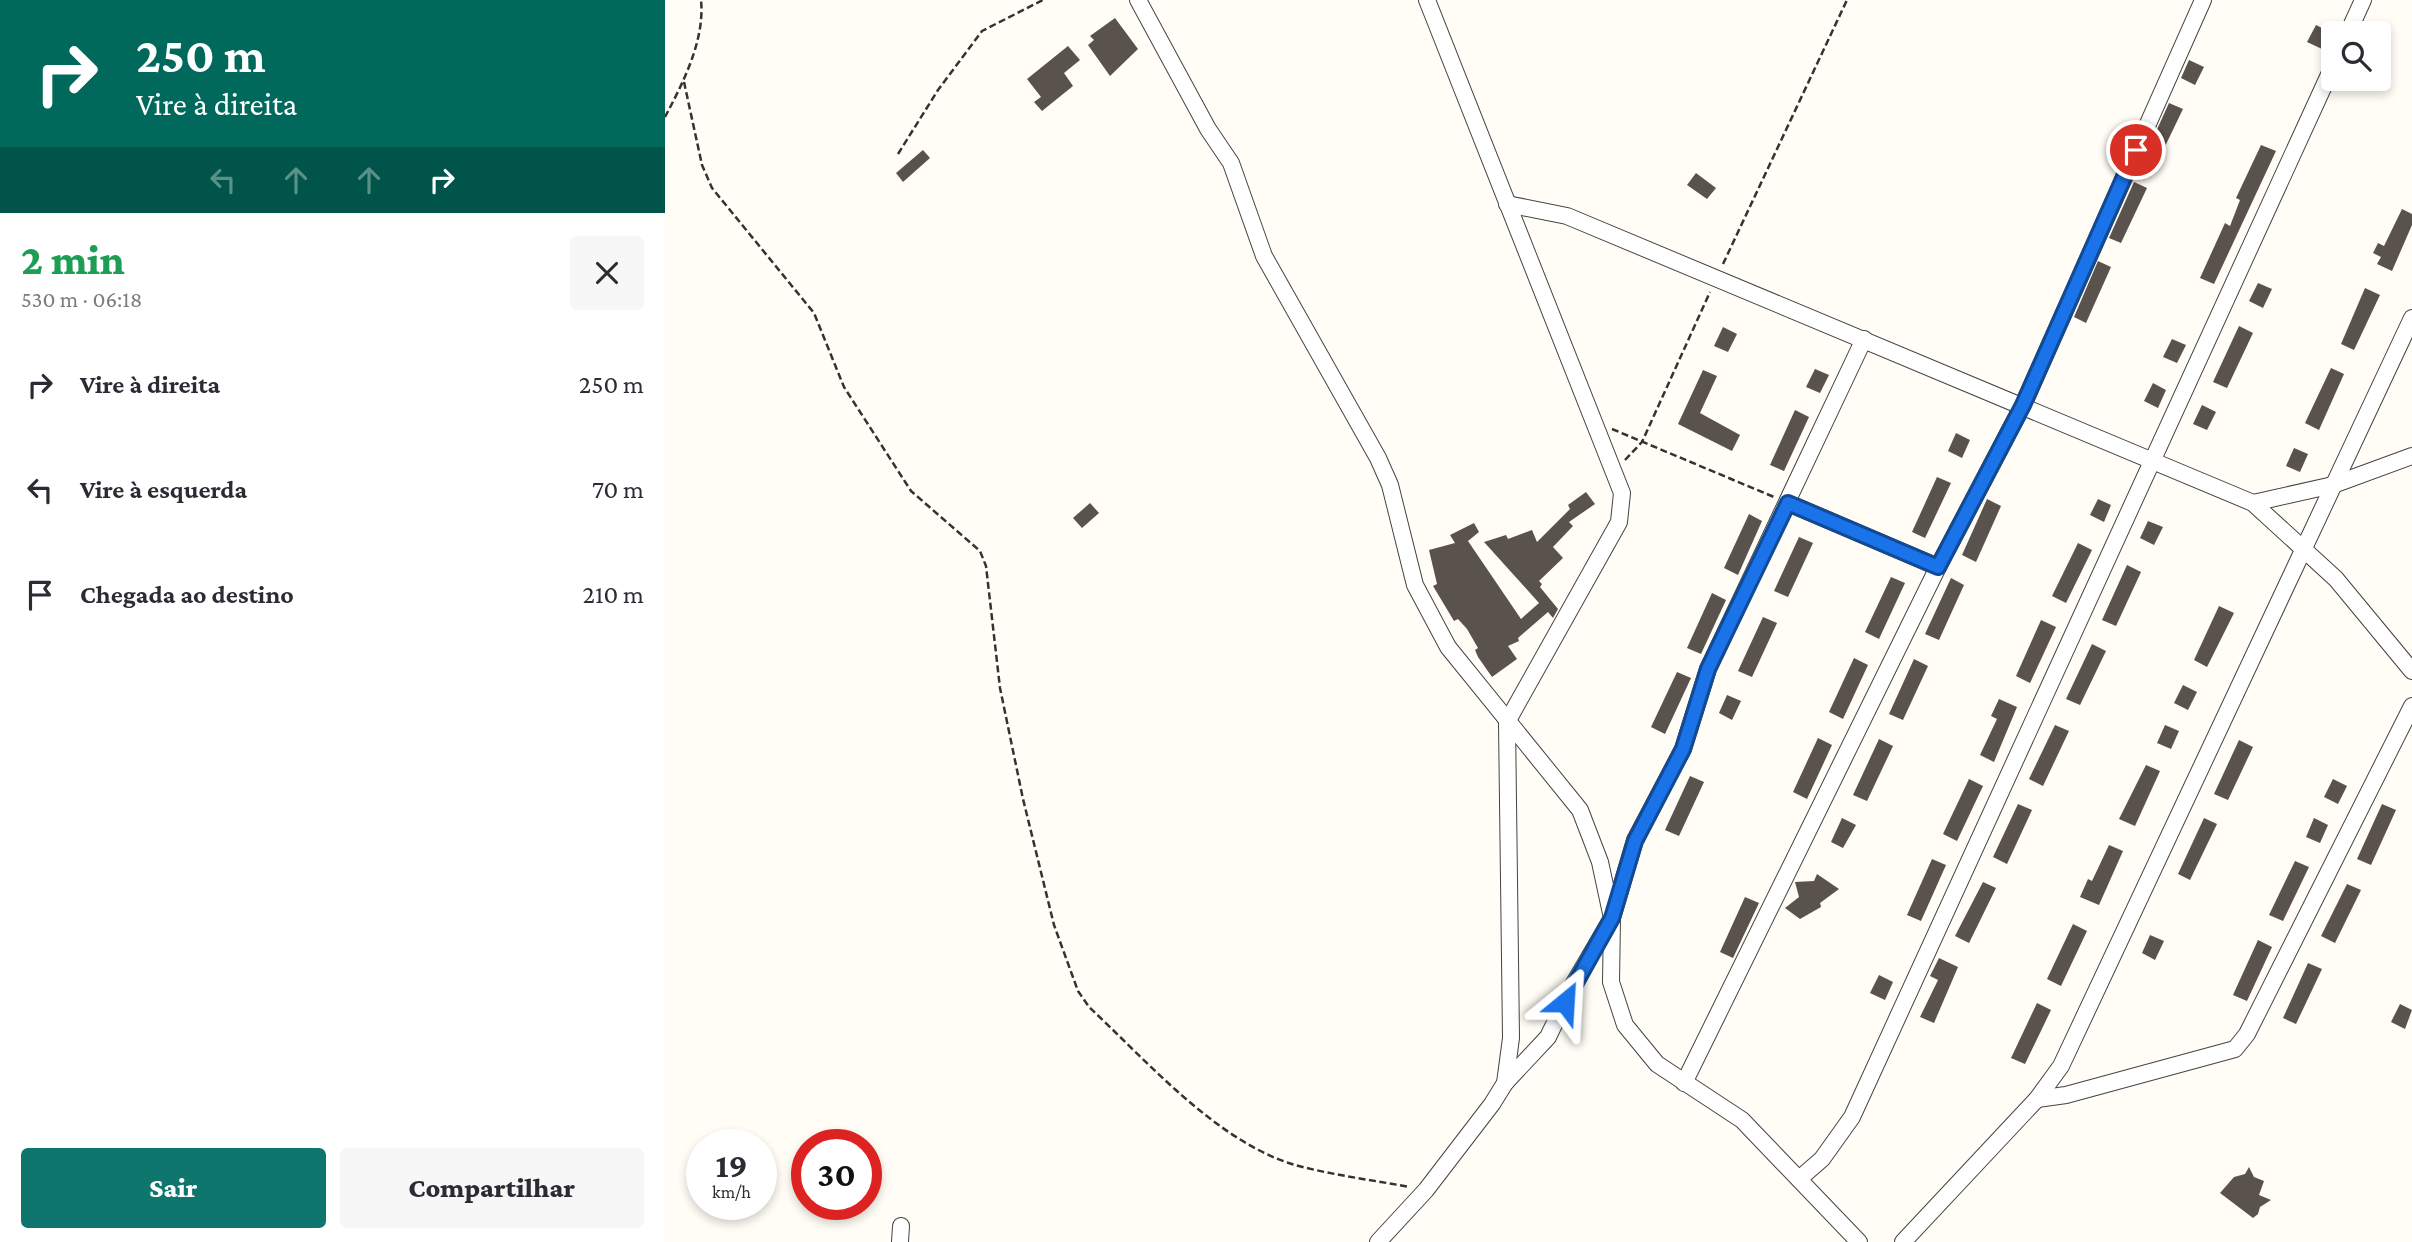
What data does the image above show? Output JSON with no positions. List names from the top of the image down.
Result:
{
  "page": {
    "turn": ["250 m", "Vire à direita"],
    "heading": ["2 min", "530 m · 06:18"],
    "list": [
      {
        "name": "Vire à direita",
        "value": "250 m"
      },
      {
        "name": "Vire à esquerda",
        "value": "70 m"
      },
      {
        "name": "Chegada ao destino",
        "value": "210 m"
      }
    ],
    "speed": "19 km/h",
    "limit": "30",
    "buttons": ["Sair", "Compartilhar"]
  }
}
